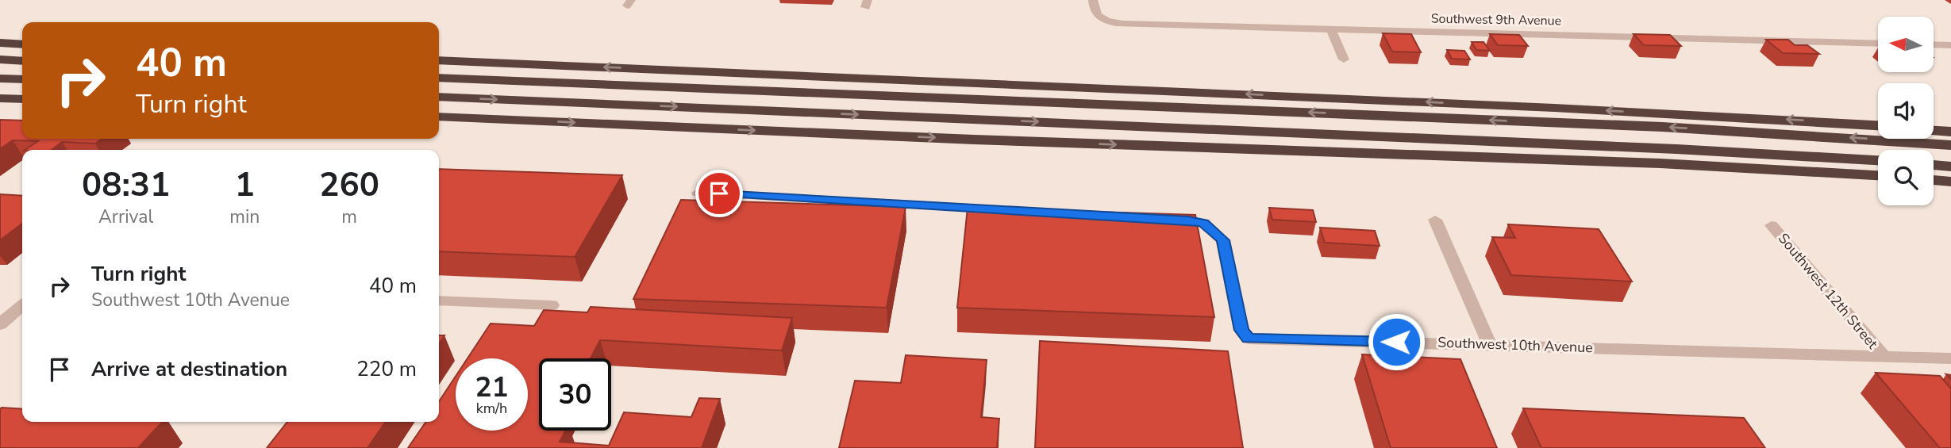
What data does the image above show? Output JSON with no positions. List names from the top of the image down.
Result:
{
  "streets": {
    "street": ["Southwest 9th Avenue", "Southwest 12th Street", "Southwest 10th Avenue"]
  },
  "crossings": [
    ["Southwest 12th Street", "Southwest 10th Avenue"]
  ],
  "north": "left",
  "page": {
    "turn": ["40 m", "Turn right"],
    "eta": [
      "08:31",
      "Arrival",
      "1",
      "min",
      "260",
      "m"
    ],
    "list": [
      {
        "name": "Turn right",
        "note": "Southwest 10th Avenue",
        "value": "40 m"
      },
      {
        "name": "Arrive at destination",
        "value": "220 m"
      }
    ],
    "speed": "21 km/h",
    "limit": "30"
  }
}
